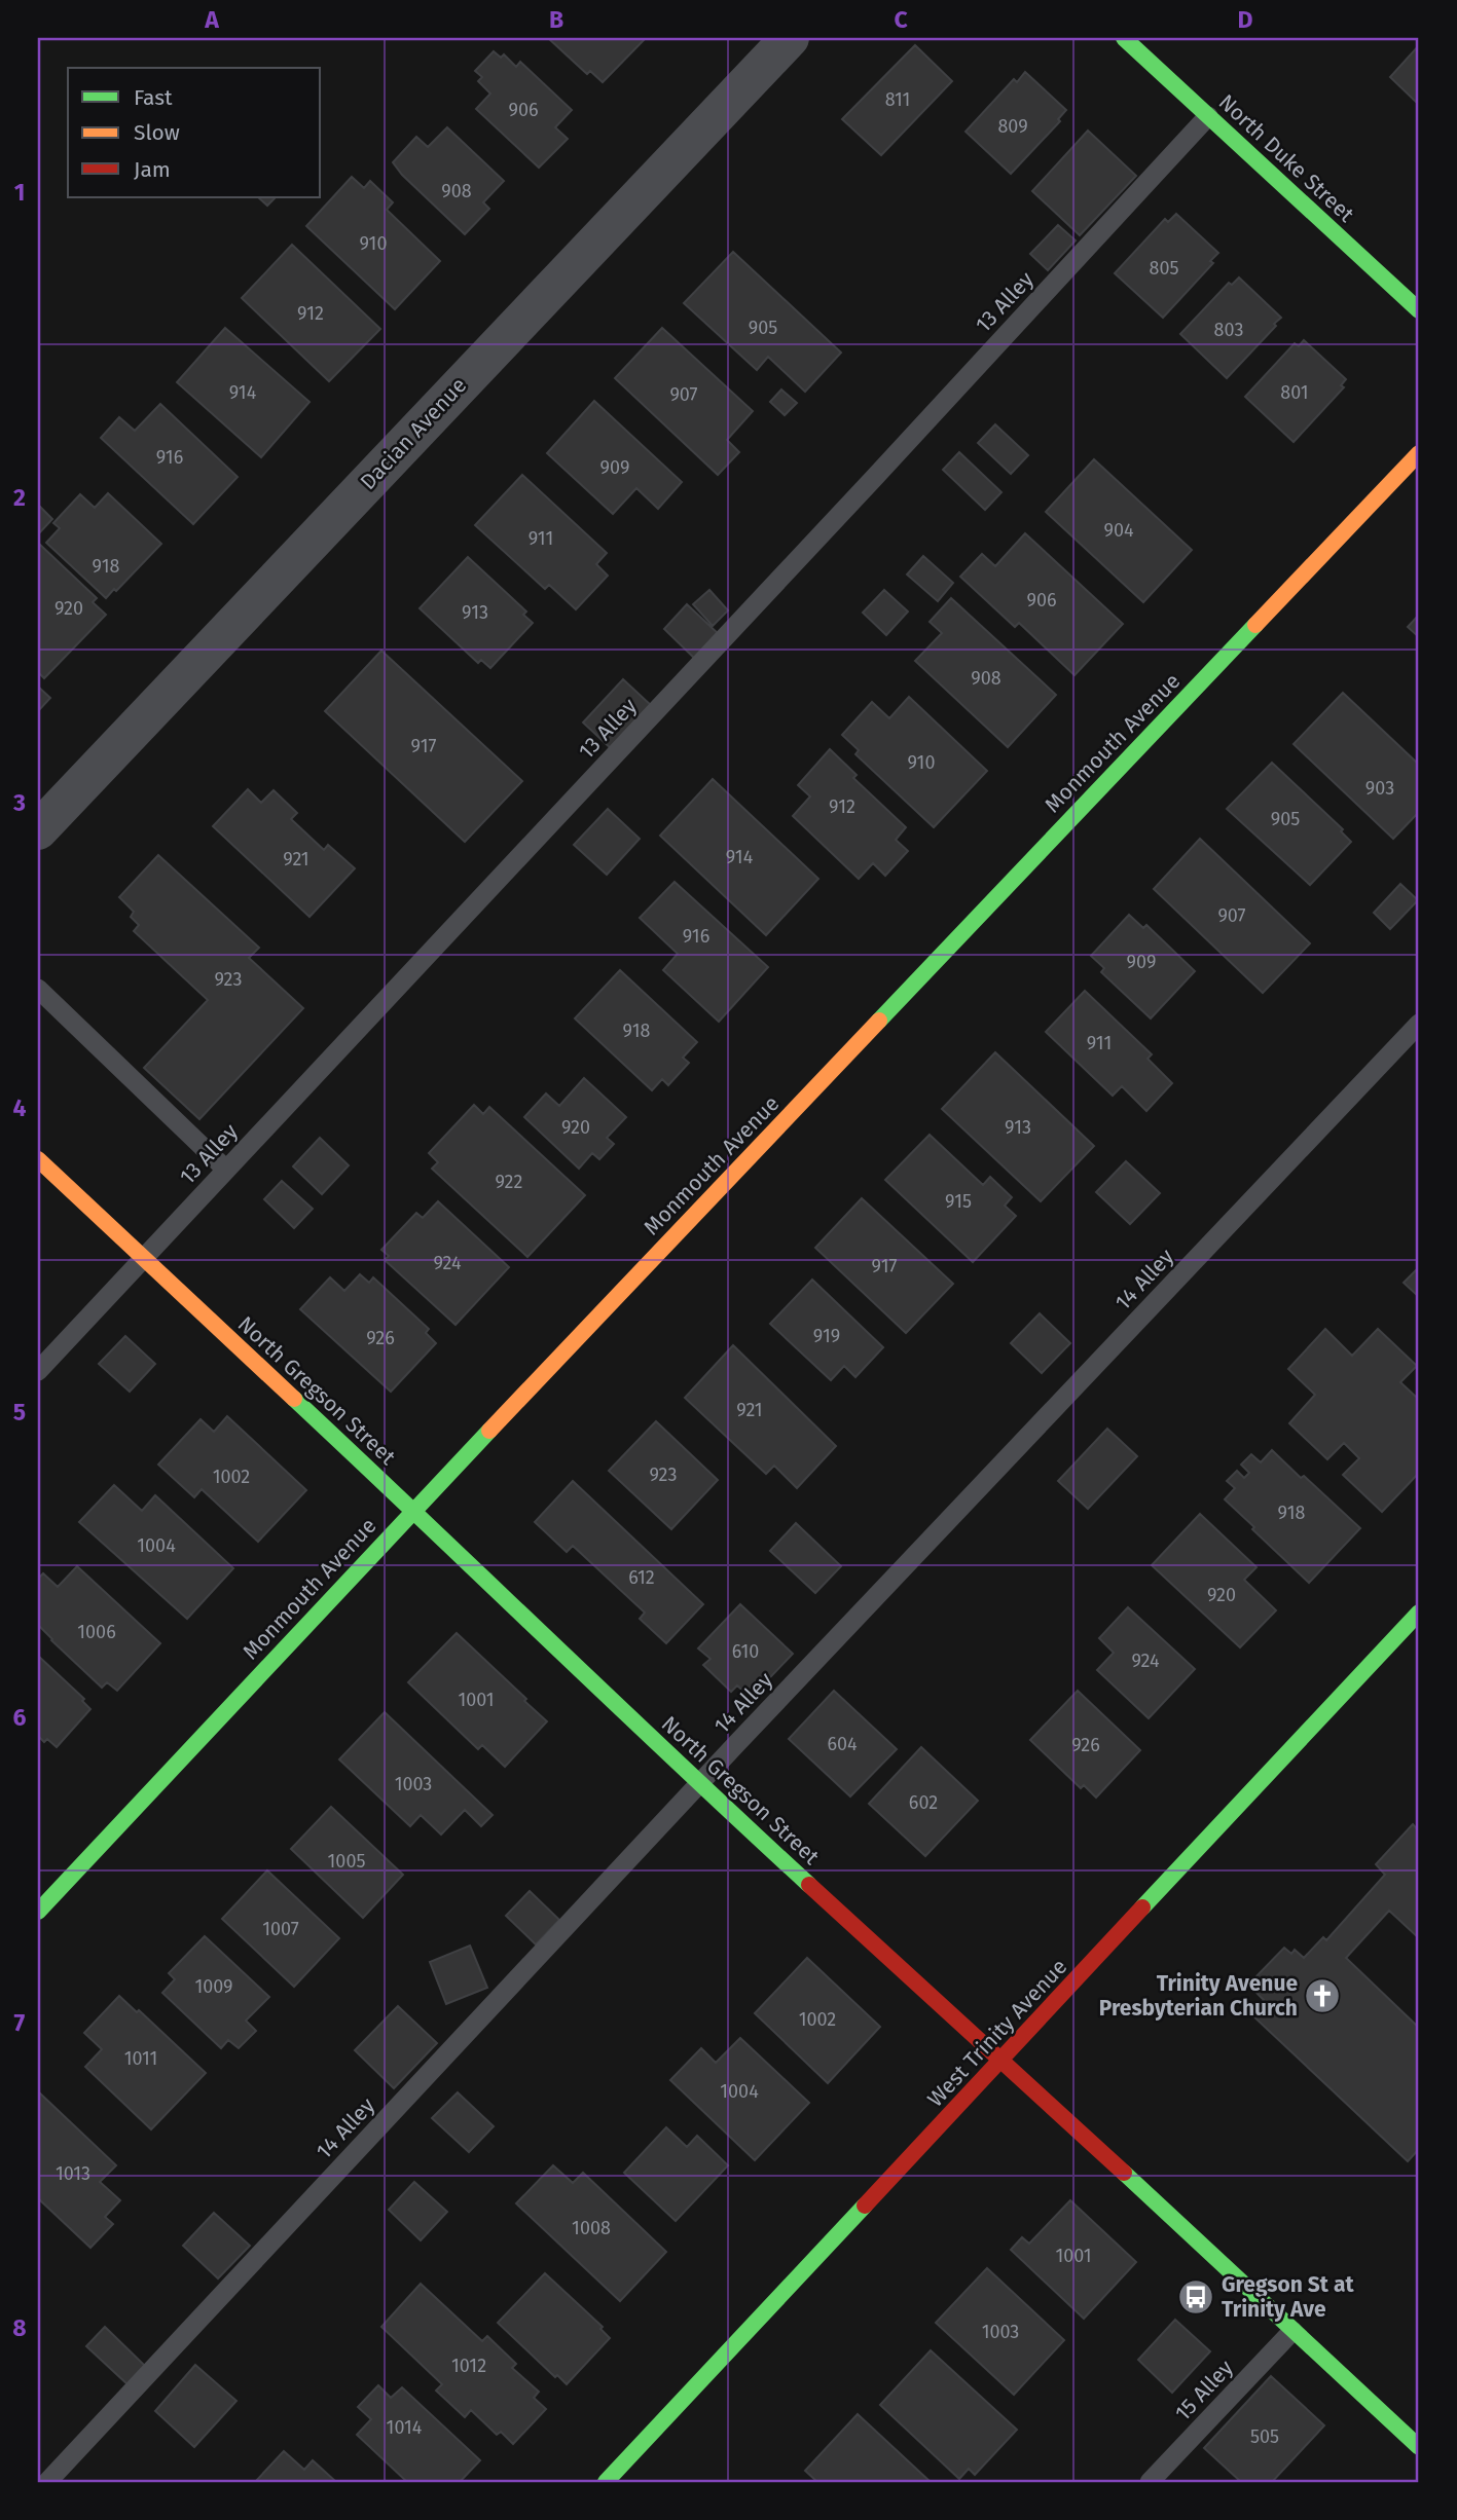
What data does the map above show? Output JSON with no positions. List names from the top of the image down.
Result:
{
  "streets": {
    "street": [
      "North Duke Street",
      "Dacian Avenue",
      "Monmouth Avenue",
      "North Gregson Street",
      "West Trinity Avenue"
    ],
    "lane": ["13 Alley", "14 Alley", "15 Alley"]
  },
  "crossings": [
    ["North Duke Street", "13 Alley"],
    ["13 Alley", "North Gregson Street"],
    ["Monmouth Avenue", "North Gregson Street"],
    ["14 Alley", "North Gregson Street"],
    ["North Gregson Street", "West Trinity Avenue"],
    ["North Gregson Street", "15 Alley"]
  ],
  "places": {
    "church": ["Trinity Avenue Presbyterian Church"],
    "bus stop": ["Gregson St at Trinity Ave"]
  },
  "house_numbers": [
    "811",
    "906",
    "809",
    "908",
    "910",
    "805",
    "912",
    "905",
    "803",
    "914",
    "801",
    "907",
    "916",
    "909",
    "904",
    "911",
    "918",
    "906",
    "920",
    "913",
    "908",
    "917",
    "910",
    "903",
    "912",
    "905",
    "914",
    "921",
    "907",
    "916",
    "909",
    "923",
    "918",
    "911",
    "920",
    "913",
    "922",
    "915",
    "924",
    "917",
    "919",
    "926",
    "921",
    "923",
    "1002",
    "918",
    "1004",
    "612",
    "920",
    "1006",
    "610",
    "924",
    "1001",
    "604",
    "926",
    "1003",
    "602",
    "1005",
    "1007",
    "1009",
    "1002",
    "1011",
    "1004",
    "1013",
    "1008",
    "1001",
    "1003",
    "1012",
    "1014",
    "505"
  ],
  "legend": ["Fast", "Slow", "Jam"],
  "grid": {
    "columns": [
      "A",
      "B",
      "C",
      "D"
    ],
    "rows": [
      "1",
      "2",
      "3",
      "4",
      "5",
      "6",
      "7",
      "8"
    ]
  }
}
